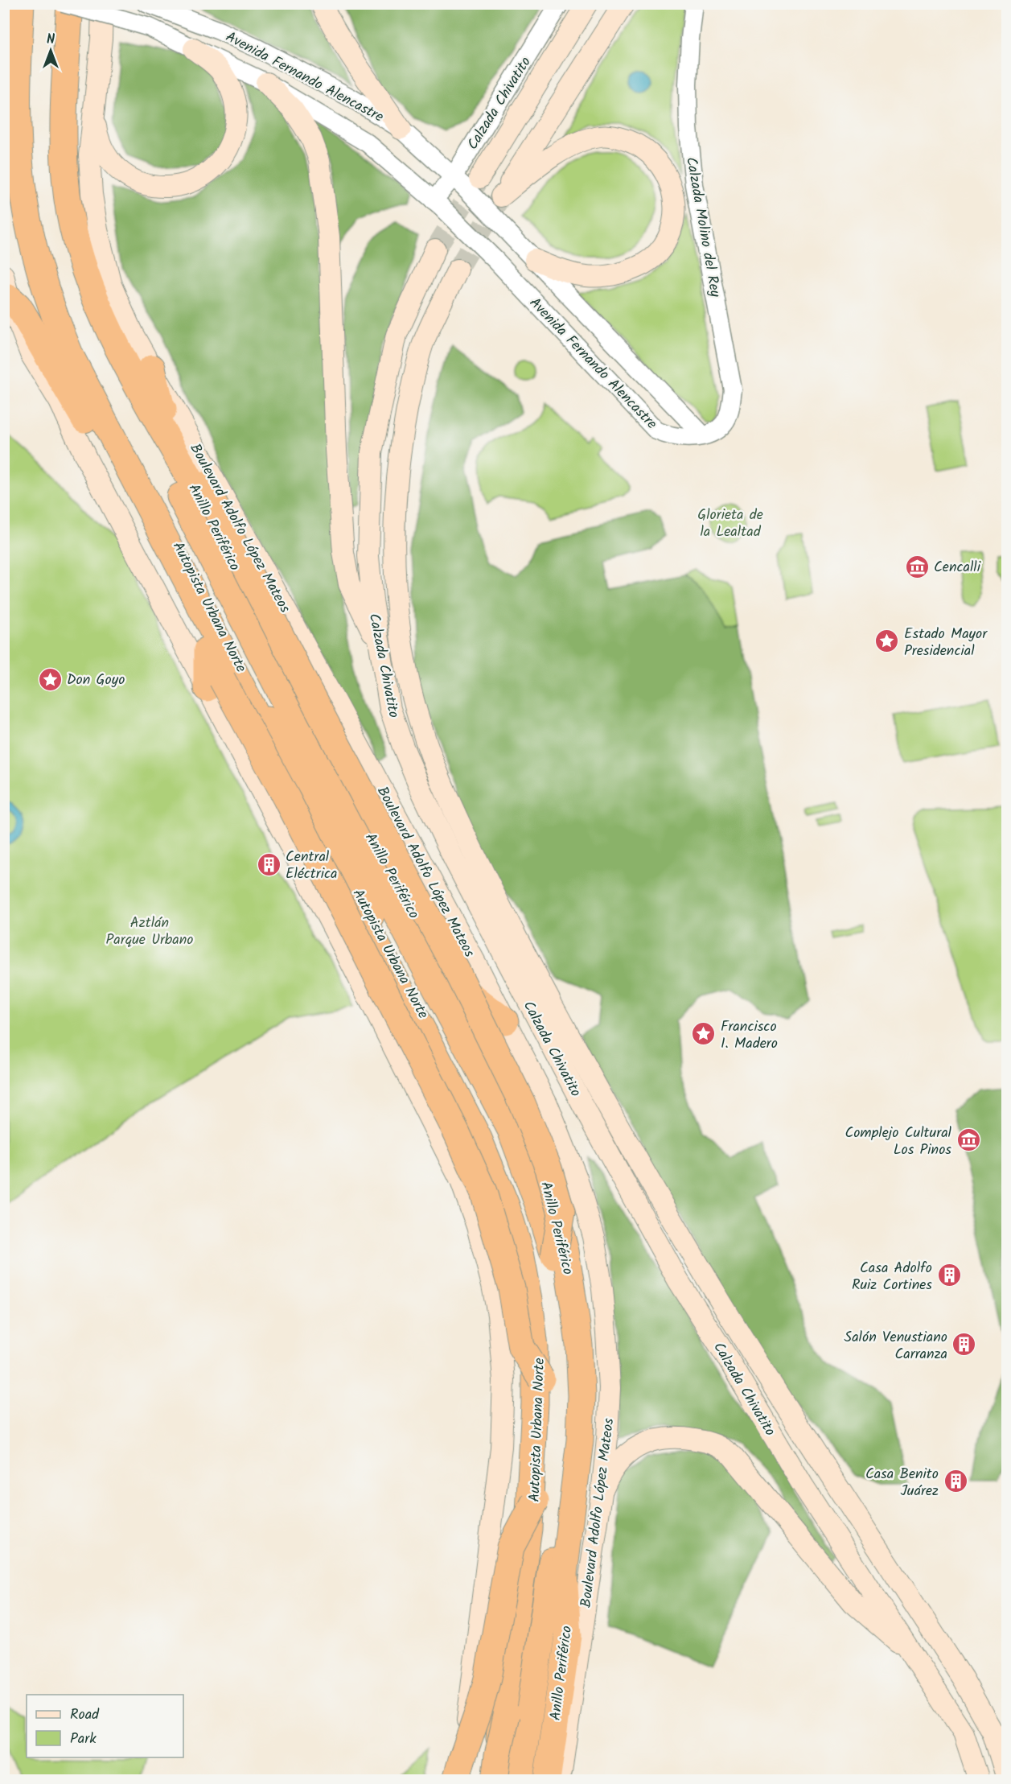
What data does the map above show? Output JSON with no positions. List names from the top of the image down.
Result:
{
  "streets": {
    "highway": ["Anillo Periférico", "Autopista Urbana Norte"],
    "main road": ["Calzada Chivatito", "Boulevard Adolfo López Mateos"],
    "street": ["Avenida Fernando Alencastre", "Calzada Molino del Rey"]
  },
  "crossings": [
    ["Avenida Fernando Alencastre", "Calzada Chivatito"],
    ["Avenida Fernando Alencastre", "Calzada Molino del Rey"],
    ["Avenida Fernando Alencastre", "Autopista Urbana Norte"]
  ],
  "parks": ["Glorieta de la Lealtad", "Aztlán Parque Urbano"],
  "places": {
    "museum": ["Cencalli", "Complejo Cultural Los Pinos"],
    "place": ["Estado Mayor Presidencial", "Don Goyo", "Francisco I. Madero"],
    "building": [
      "Central Eléctrica",
      "Casa Adolfo Ruiz Cortines",
      "Salón Venustiano Carranza",
      "Casa Benito Juárez"
    ]
  },
  "legend": ["Road", "Park"],
  "north": "top"
}
